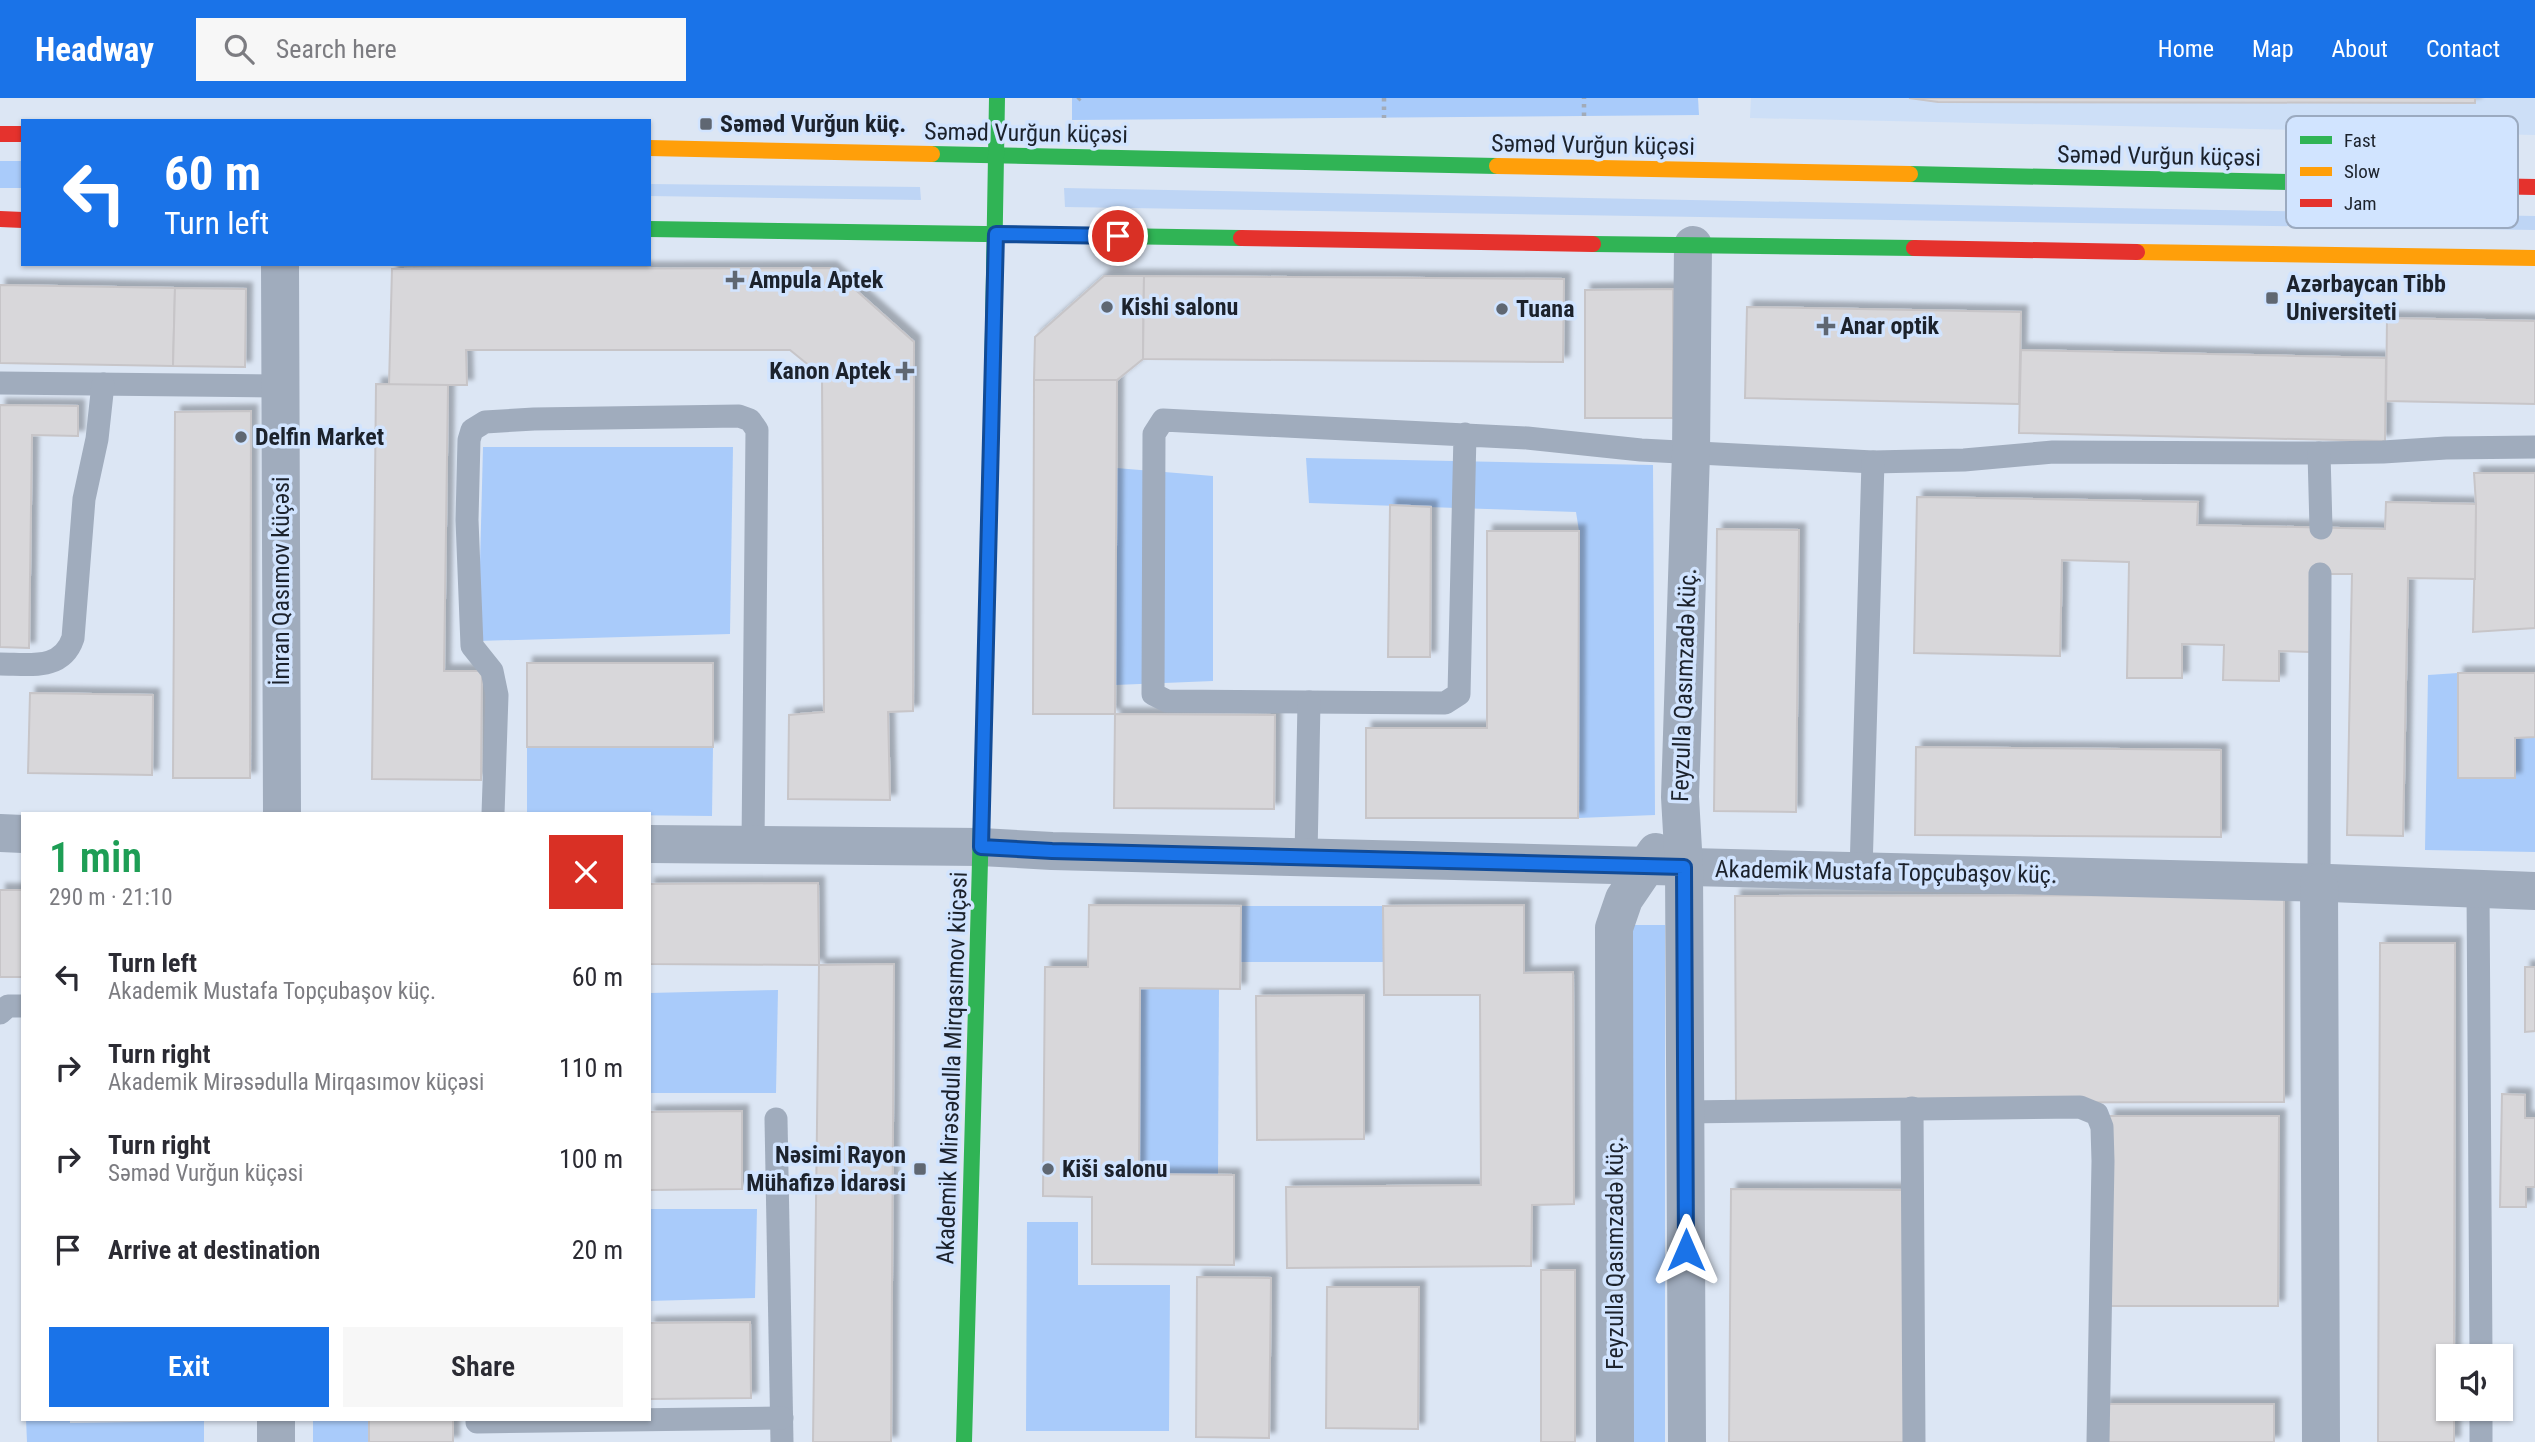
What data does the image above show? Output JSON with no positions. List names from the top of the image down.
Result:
{
  "streets": {
    "main road": ["Səməd Vurğun küçəsi", "Akademik Mirəsədulla Mirqasımov küçəsi"],
    "street": ["İmran Qasımov küçəsi", "Feyzulla Qasımzadə küç.", "Akademik Mustafa Topçubaşov küç."]
  },
  "crossings": [
    ["Səməd Vurğun küçəsi", "Akademik Mirəsədulla Mirqasımov küçəsi"],
    ["Feyzulla Qasımzadə küç.", "Akademik Mustafa Topçubaşov küç."],
    ["Akademik Mustafa Topçubaşov küç.", "Akademik Mirəsədulla Mirqasımov küçəsi"]
  ],
  "places": {
    "transit": ["Səməd Vurğun küç.", "Azərbaycan Tibb Universiteti", "Nəsimi Rayon Mühafizə İdarəsi"],
    "health": ["Ampula Aptek", "Anar optik", "Kanon Aptek"],
    "other": [
      "Kishi salonu",
      "Tuana",
      "Delfin Market",
      "Kiši salonu"
    ]
  },
  "legend": ["Fast", "Slow", "Jam"],
  "page": {
    "header": "Headway",
    "search": "Search here",
    "nav": [
      "Home",
      "Map",
      "About",
      "Contact"
    ],
    "turn": ["60 m", "Turn left"],
    "heading": ["1 min", "290 m · 21:10"],
    "list": [
      {
        "name": "Turn left",
        "note": "Akademik Mustafa Topçubaşov küç.",
        "value": "60 m"
      },
      {
        "name": "Turn right",
        "note": "Akademik Mirəsədulla Mirqasımov küçəsi",
        "value": "110 m"
      },
      {
        "name": "Turn right",
        "note": "Səməd Vurğun küçəsi",
        "value": "100 m"
      },
      {
        "name": "Arrive at destination",
        "value": "20 m"
      }
    ],
    "buttons": ["Exit", "Share"]
  }
}
